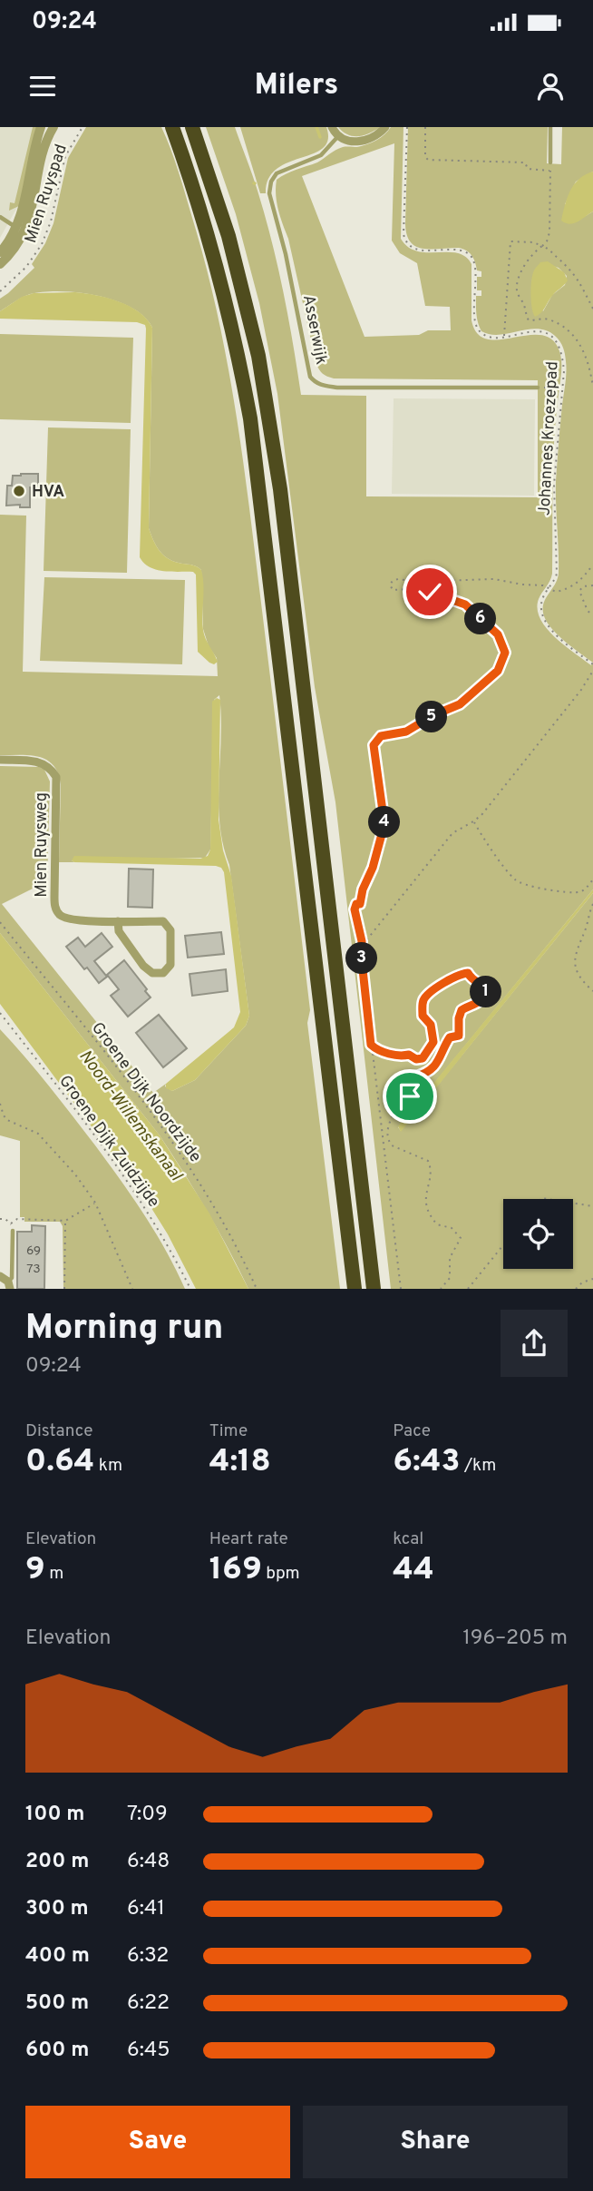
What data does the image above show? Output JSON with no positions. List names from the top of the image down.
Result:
{
  "streets": {
    "street": ["Mien Ruysweg"],
    "lane": ["Asserwijk"],
    "path": [
      "Mien Ruyspad",
      "Johannes Kroezepad",
      "Groene Dijk Noordzijde",
      "Groene Dijk Zuidzijde"
    ]
  },
  "water": ["Noord-Willemskanaal"],
  "places": ["HVA"],
  "house_numbers": ["69", "73"],
  "page": {
    "status": "09:24",
    "header": "Milers",
    "pins": [
      "6",
      "5",
      "4",
      "3",
      "1"
    ],
    "heading": ["Morning run", "09:24"],
    "stats": [
      ["Distance", "0.64 km"],
      ["Time", "4:18"],
      ["Pace", "6:43 /km"],
      ["Elevation", "9 m"],
      ["Heart rate", "169 bpm"],
      ["kcal", "44"]
    ],
    "chart": ["Elevation", "196–205 m"],
    "list": [
      {
        "name": "100 m",
        "note": "7:09"
      },
      {
        "name": "200 m",
        "note": "6:48"
      },
      {
        "name": "300 m",
        "note": "6:41"
      },
      {
        "name": "400 m",
        "note": "6:32"
      },
      {
        "name": "500 m",
        "note": "6:22"
      },
      {
        "name": "600 m",
        "note": "6:45"
      }
    ],
    "buttons": ["Save", "Share"]
  }
}
